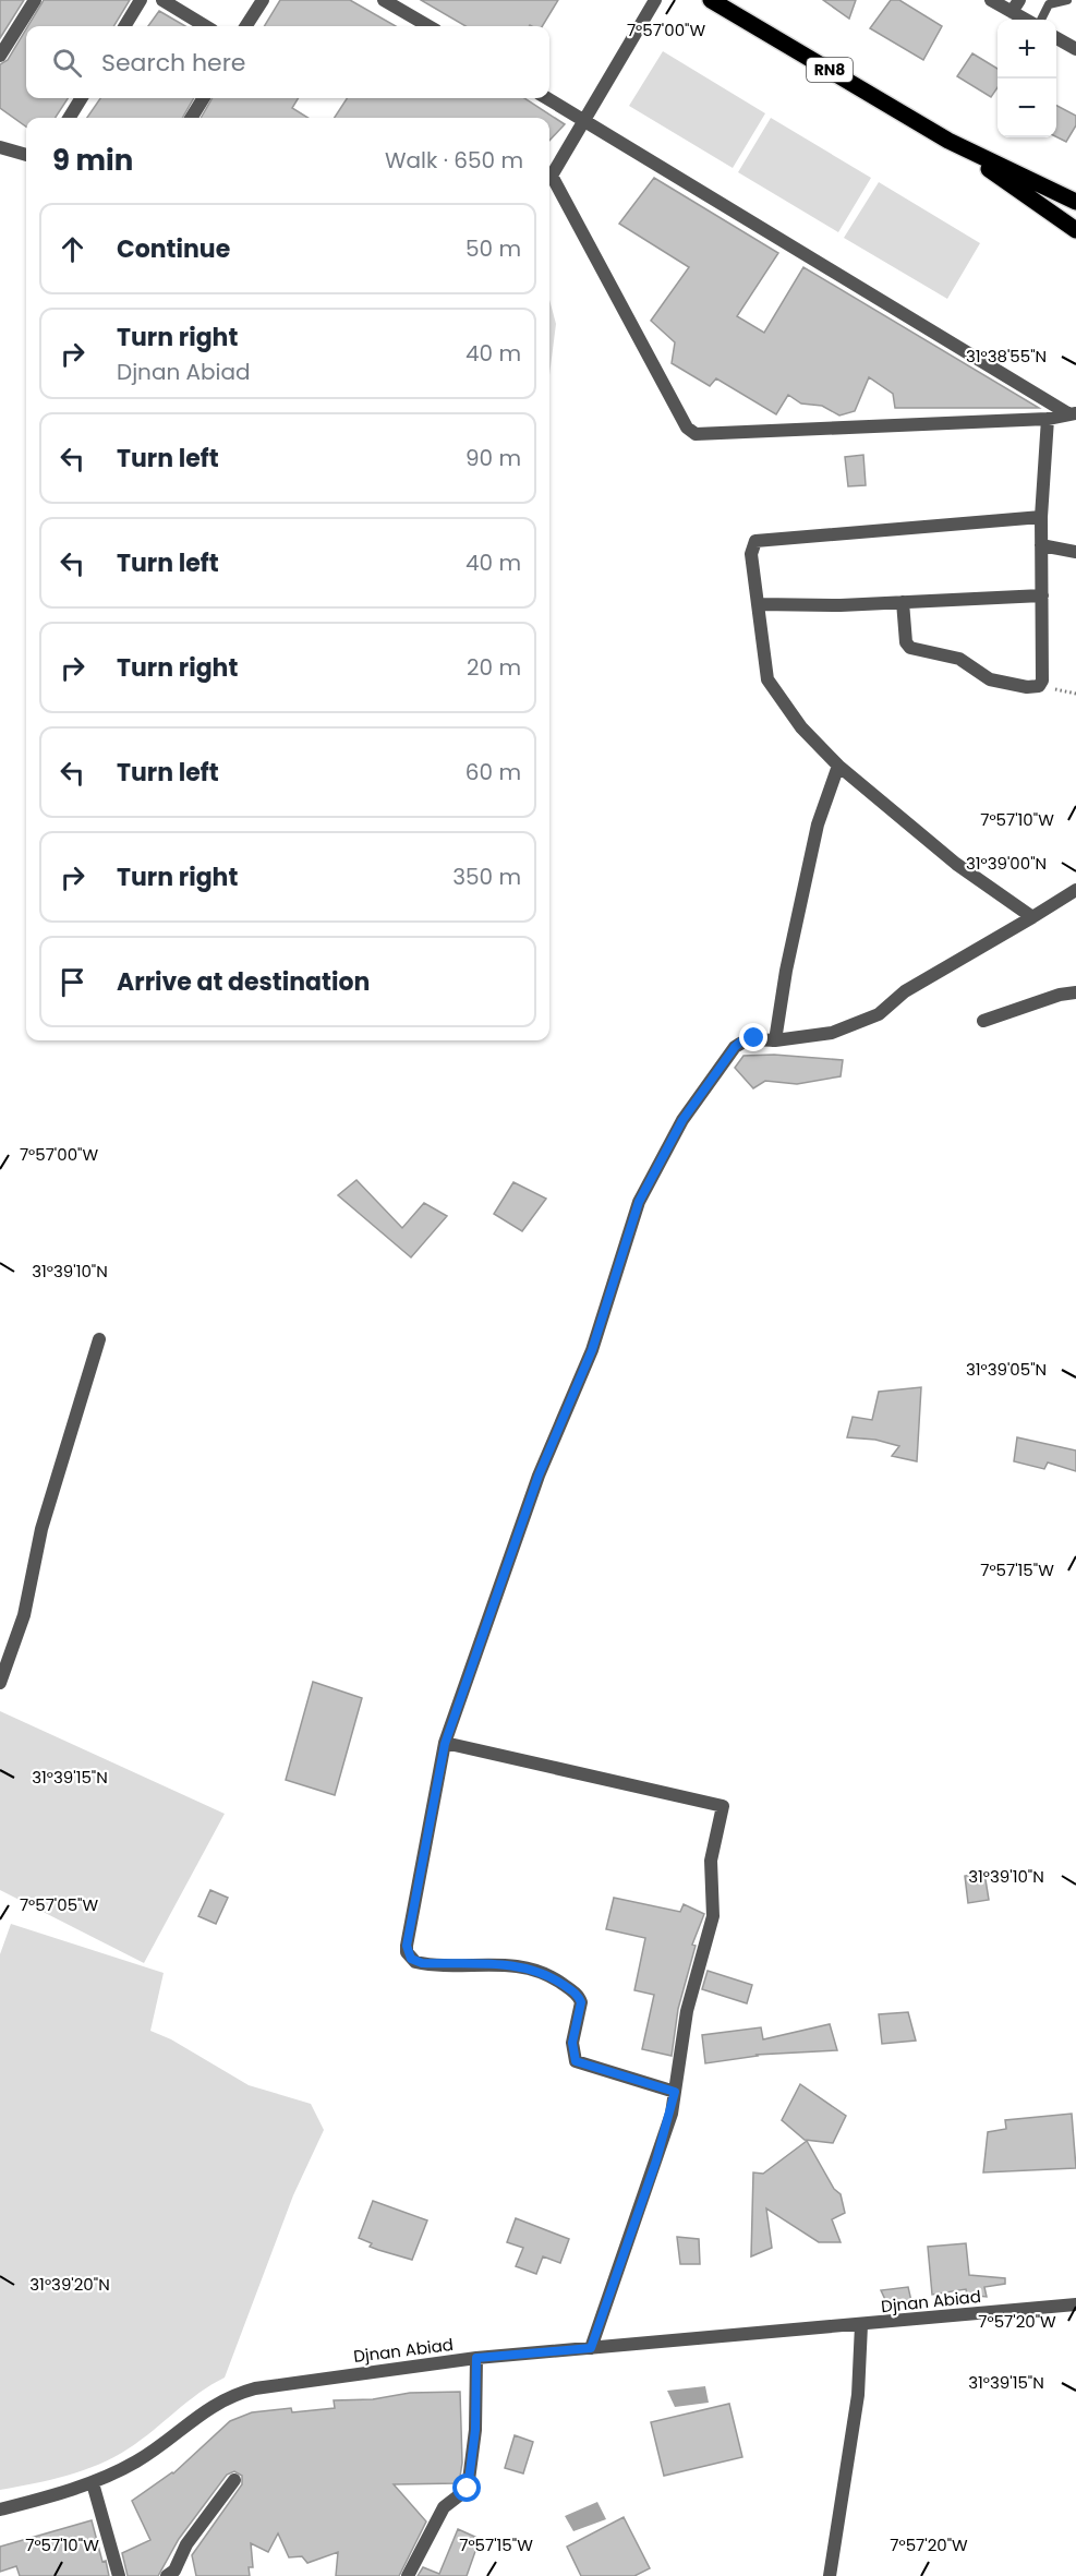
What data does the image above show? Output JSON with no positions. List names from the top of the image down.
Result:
{
  "streets": {
    "main road": ["RN8"],
    "street": ["Djnan Abiad"]
  },
  "page": {
    "map_buttons": ["+", "−"],
    "search": "Search here",
    "heading": ["9 min", "Walk · 650 m"],
    "list": [
      ["Continue", "50 m"],
      ["Turn right", "Djnan Abiad", "40 m"],
      ["Turn left", "90 m"],
      ["Turn left", "40 m"],
      ["Turn right", "20 m"],
      ["Turn left", "60 m"],
      ["Turn right", "350 m"],
      "Arrive at destination"
    ]
  },
  "coordinates": [
    "7°57'00\"W",
    "31°38'55\"N",
    "7°57'10\"W",
    "31°39'00\"N",
    "31°39'10\"N",
    "31°39'05\"N",
    "7°57'15\"W",
    "31°39'15\"N",
    "7°57'05\"W",
    "31°39'20\"N",
    "7°57'20\"W"
  ]
}
